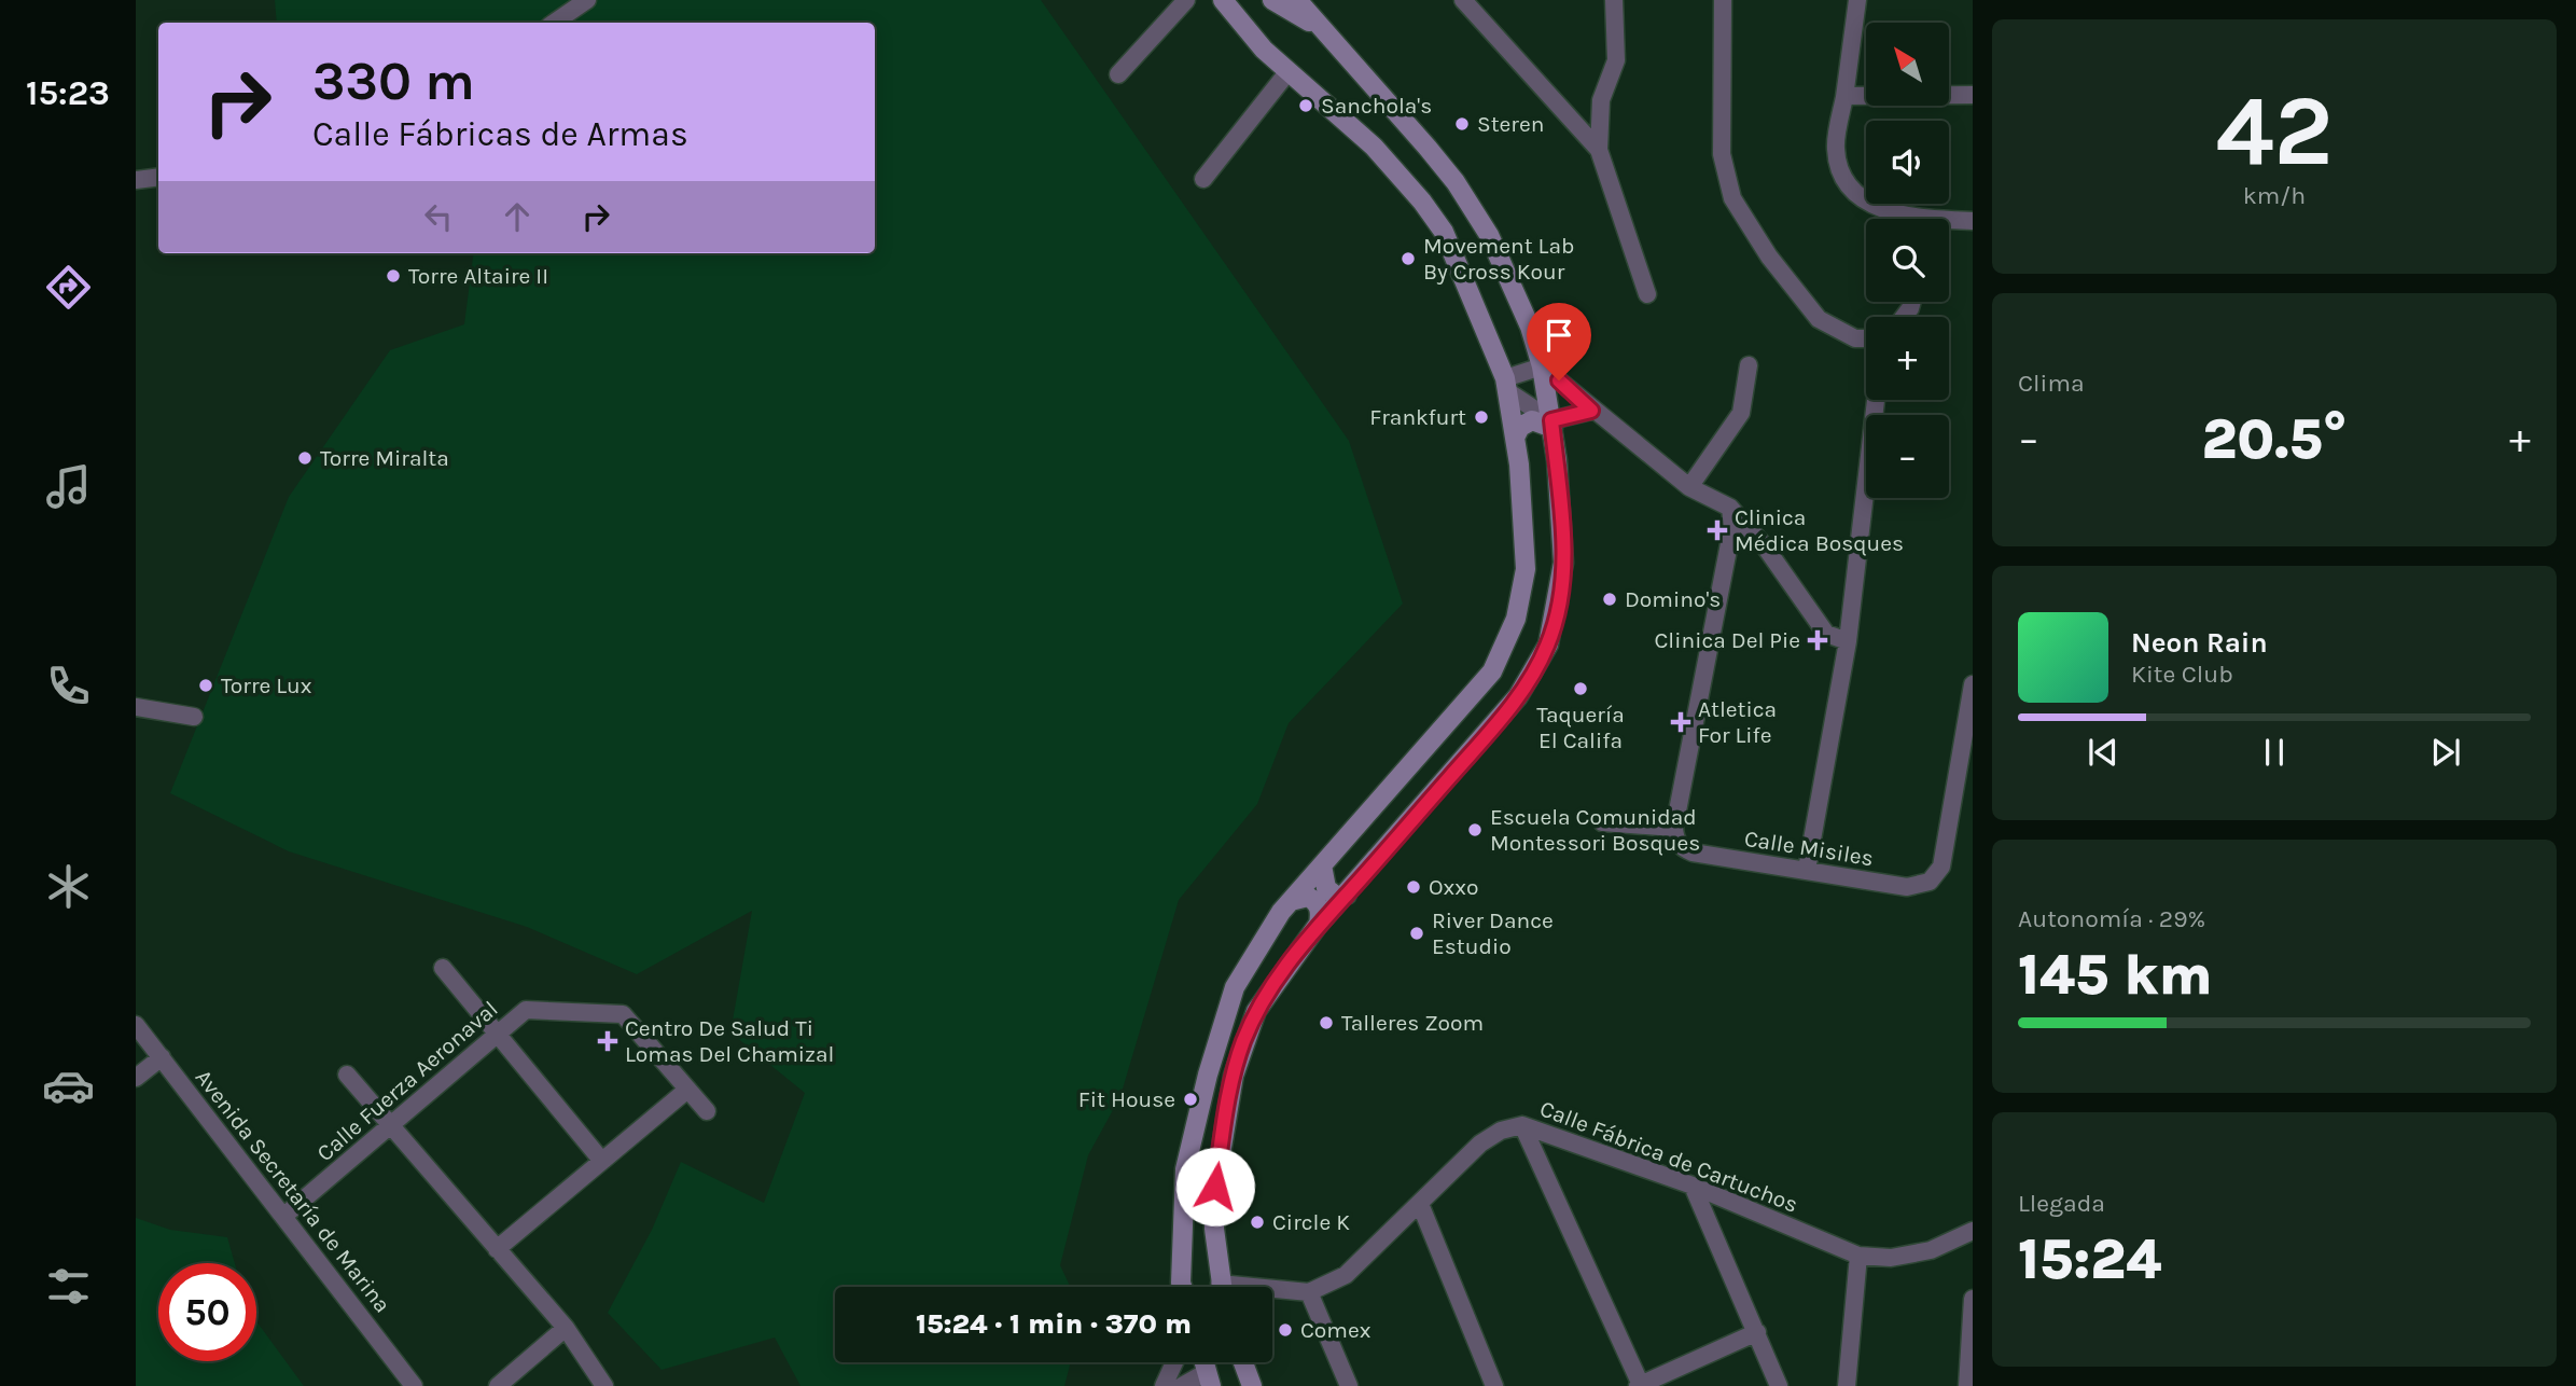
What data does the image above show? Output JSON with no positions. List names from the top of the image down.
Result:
{
  "streets": {
    "street": [
      "Calle Misiles",
      "Calle Fuerza Aeronaval",
      "Calle Fábrica de Cartuchos",
      "Avenida Secretaría de Marina"
    ]
  },
  "crossings": [
    ["Calle Fuerza Aeronaval", "Avenida Secretaría de Marina"]
  ],
  "places": {
    "other": [
      "Sanchola's",
      "Steren",
      "Movement Lab By Cross Kour",
      "Torre Altaire II",
      "Frankfurt",
      "Torre Miralta",
      "Domino's",
      "Torre Lux",
      "Taquería El Califa",
      "Escuela Comunidad Montessori Bosques",
      "Oxxo",
      "River Dance Estudio",
      "Talleres Zoom",
      "Fit House",
      "Circle K",
      "Comex"
    ],
    "health": [
      "Clinica Médica Bosques",
      "Clinica Del Pie",
      "Atletica For Life",
      "Centro De Salud Ti Lomas Del Chamizal"
    ]
  },
  "north": "top left",
  "page": {
    "tabs": "15:23",
    "tile": [
      ["42", "km/h"],
      "Clima",
      ["Autonomía · 29%", "145 km"],
      ["Llegada", "15:24"]
    ],
    "map_buttons": ["+", "−"],
    "turn": ["330 m", "Calle Fábricas de Armas"],
    "heat": ["−", "20.5°", "+"],
    "song": ["Neon Rain", "Kite Club"],
    "limit": "50",
    "trip": "15:24 · 1 min · 370 m"
  }
}
